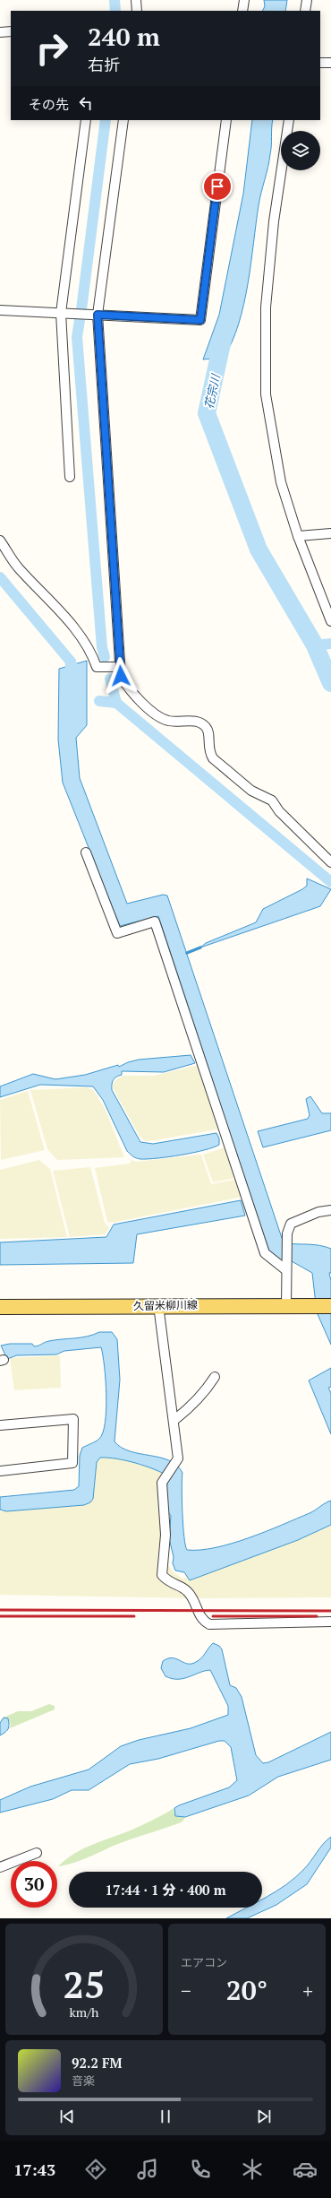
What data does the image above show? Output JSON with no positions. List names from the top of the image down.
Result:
{
  "streets": {
    "main road": ["久留米柳川線"]
  },
  "water": ["花宗川"],
  "page": {
    "turn": ["240 m", "右折"],
    "then": "その先",
    "limit": "30",
    "trip": "17:44 · 1 分 · 400 m",
    "tile": "エアコン",
    "heat": ["−", "20°", "+"],
    "song": ["92.2 FM", "音楽"],
    "tabs": "17:43",
    "gauge": ["25", "km/h"]
  }
}
